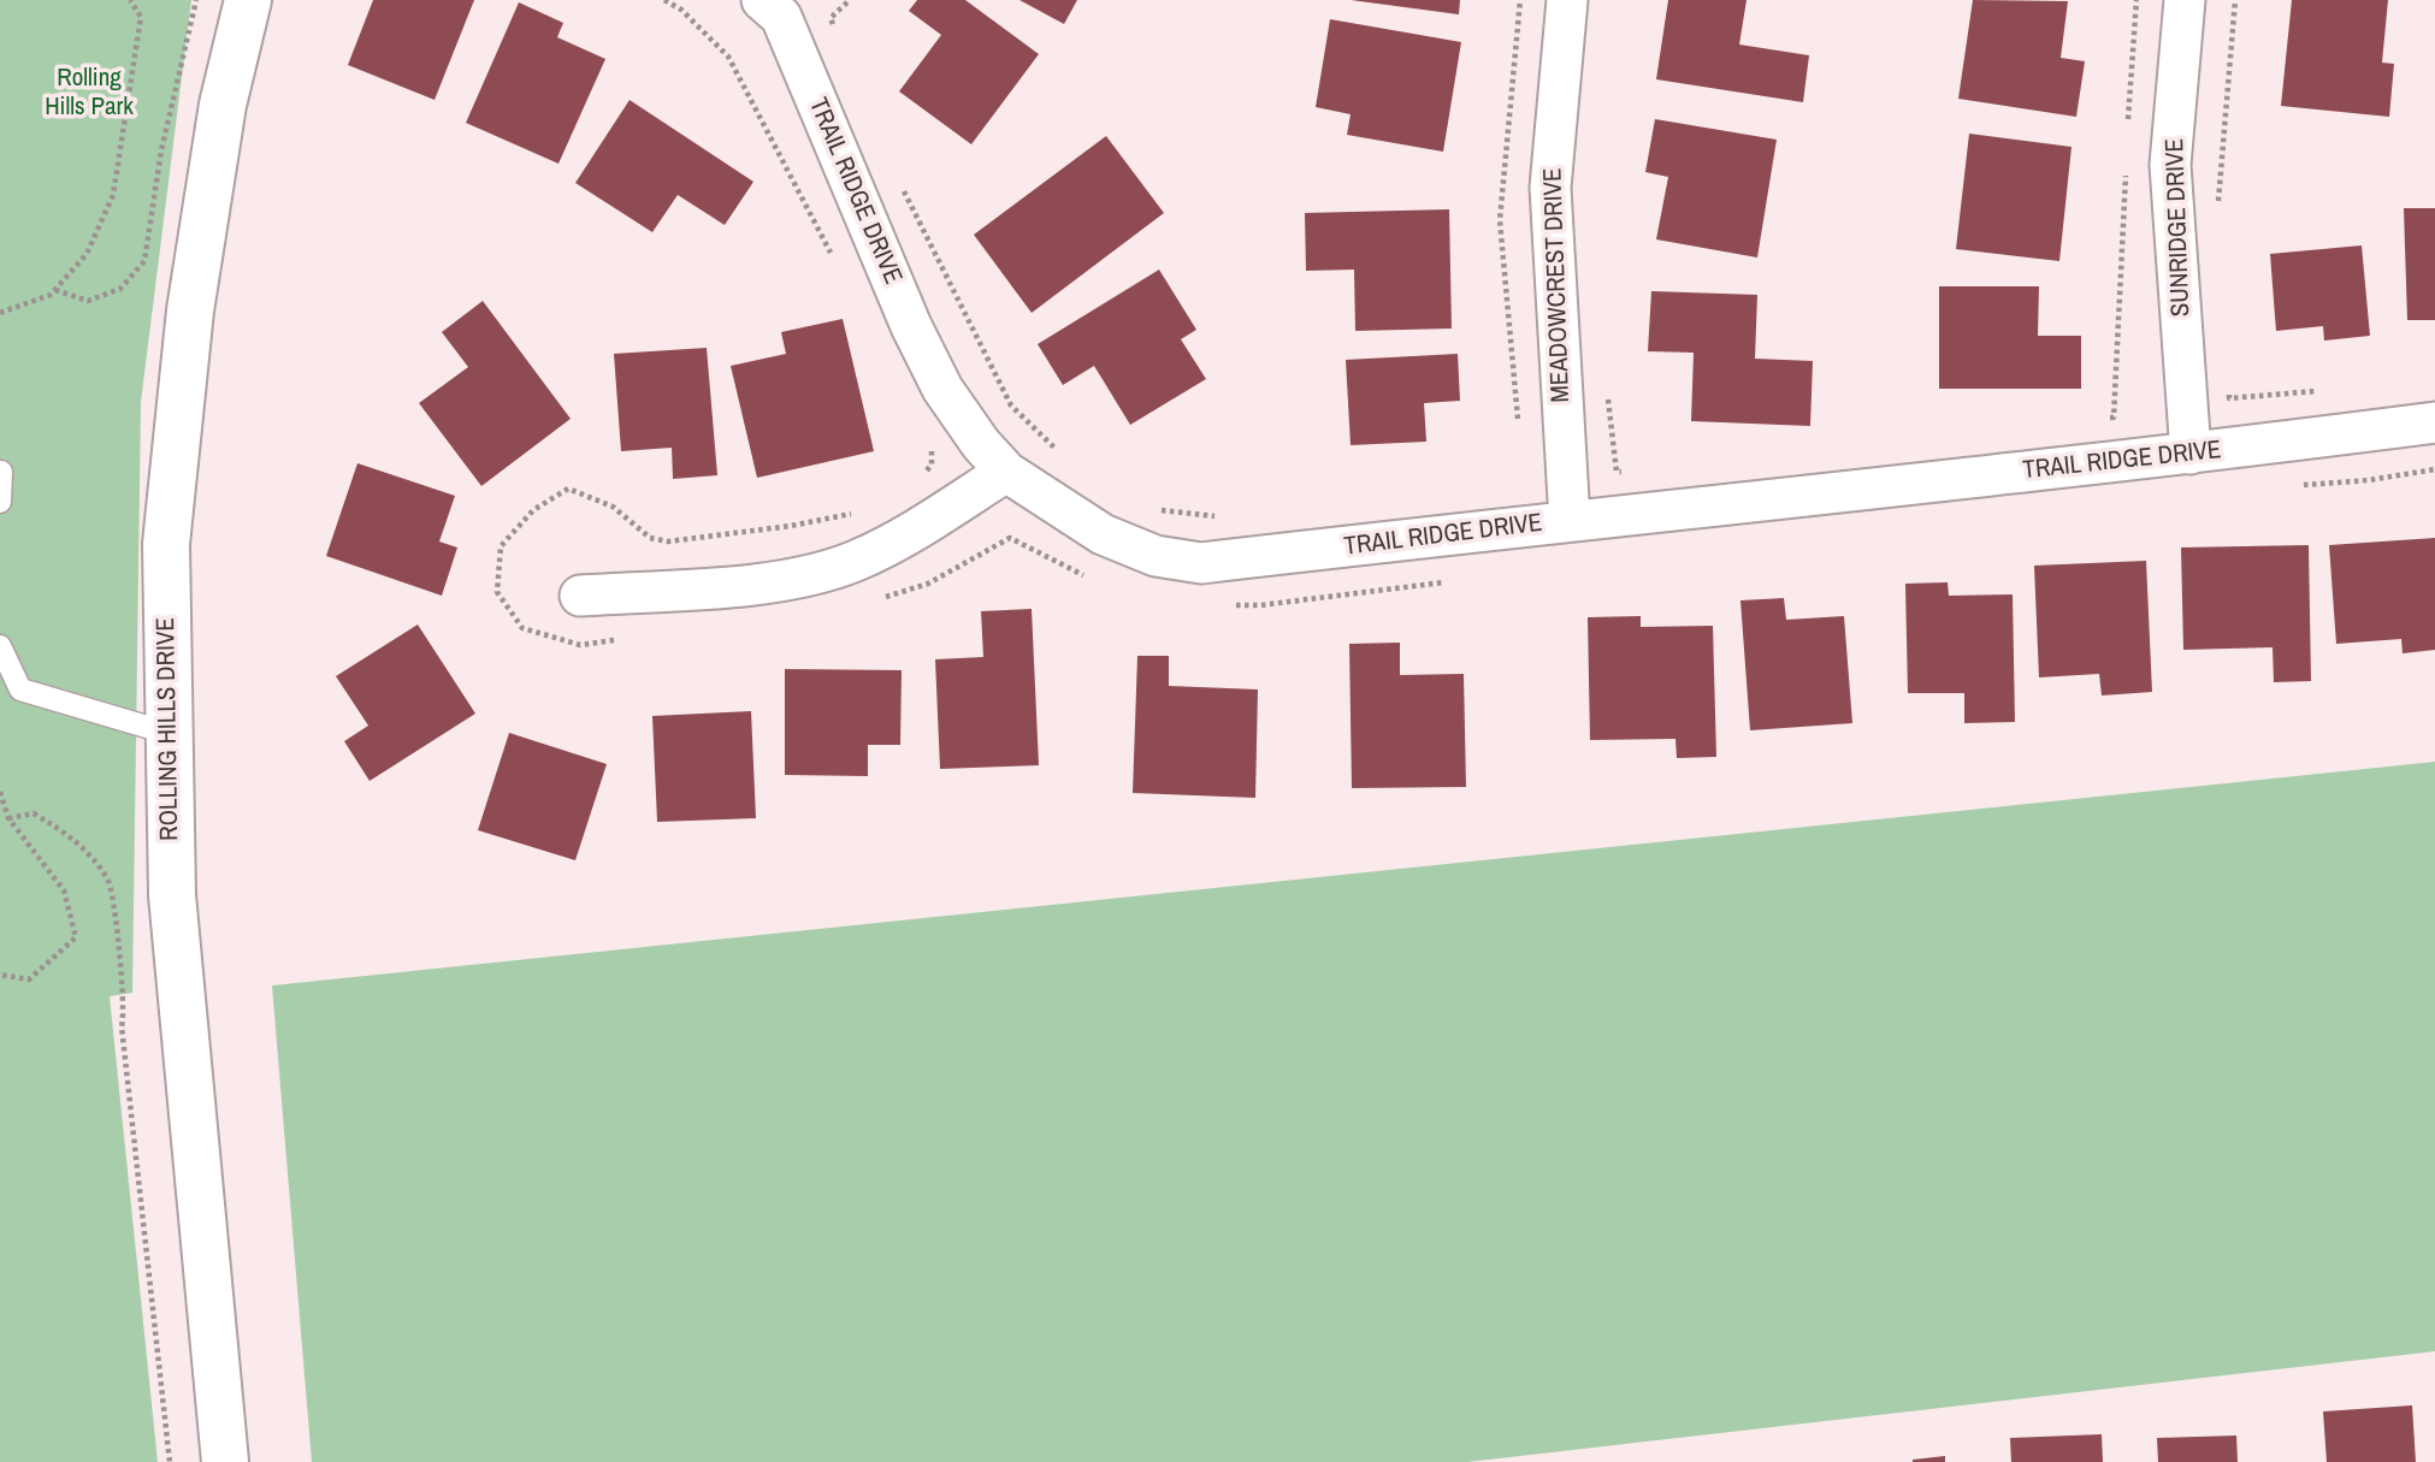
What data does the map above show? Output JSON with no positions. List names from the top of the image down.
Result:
{
  "streets": {
    "street": [
      "TRAIL RIDGE DRIVE",
      "SUNRIDGE DRIVE",
      "MEADOWCREST DRIVE",
      "ROLLING HILLS DRIVE"
    ]
  },
  "crossings": [
    ["TRAIL RIDGE DRIVE", "SUNRIDGE DRIVE"],
    ["TRAIL RIDGE DRIVE", "MEADOWCREST DRIVE"]
  ],
  "parks": ["Rolling Hills Park"]
}
